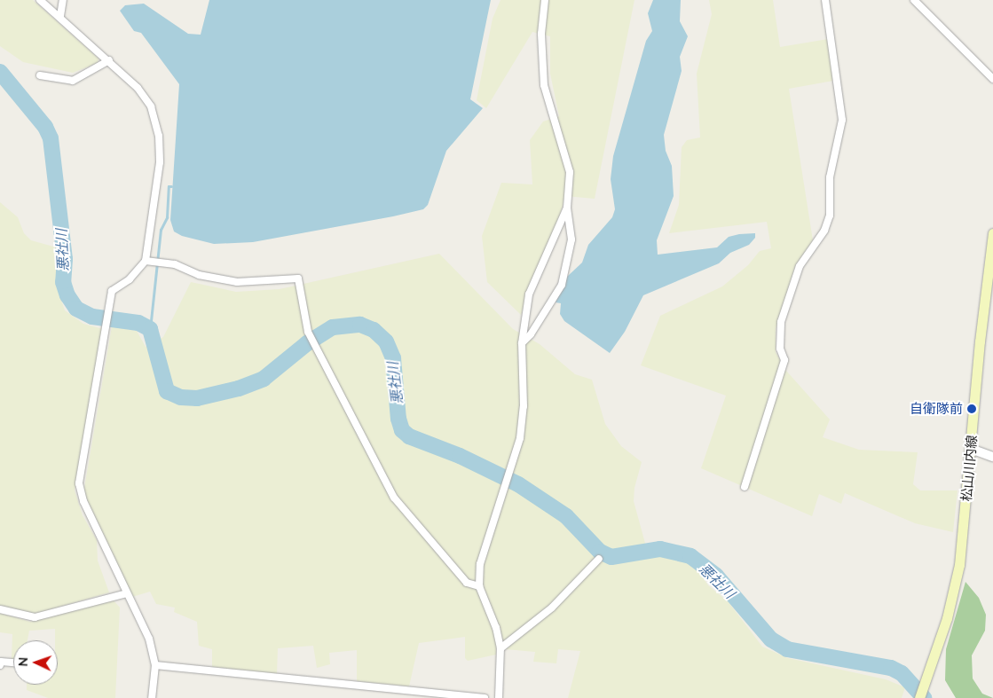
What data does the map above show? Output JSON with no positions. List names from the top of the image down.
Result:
{
  "streets": {
    "main road": ["松山川内線"]
  },
  "water": ["悪社川"],
  "places": ["自衛隊前"],
  "north": "left"
}
